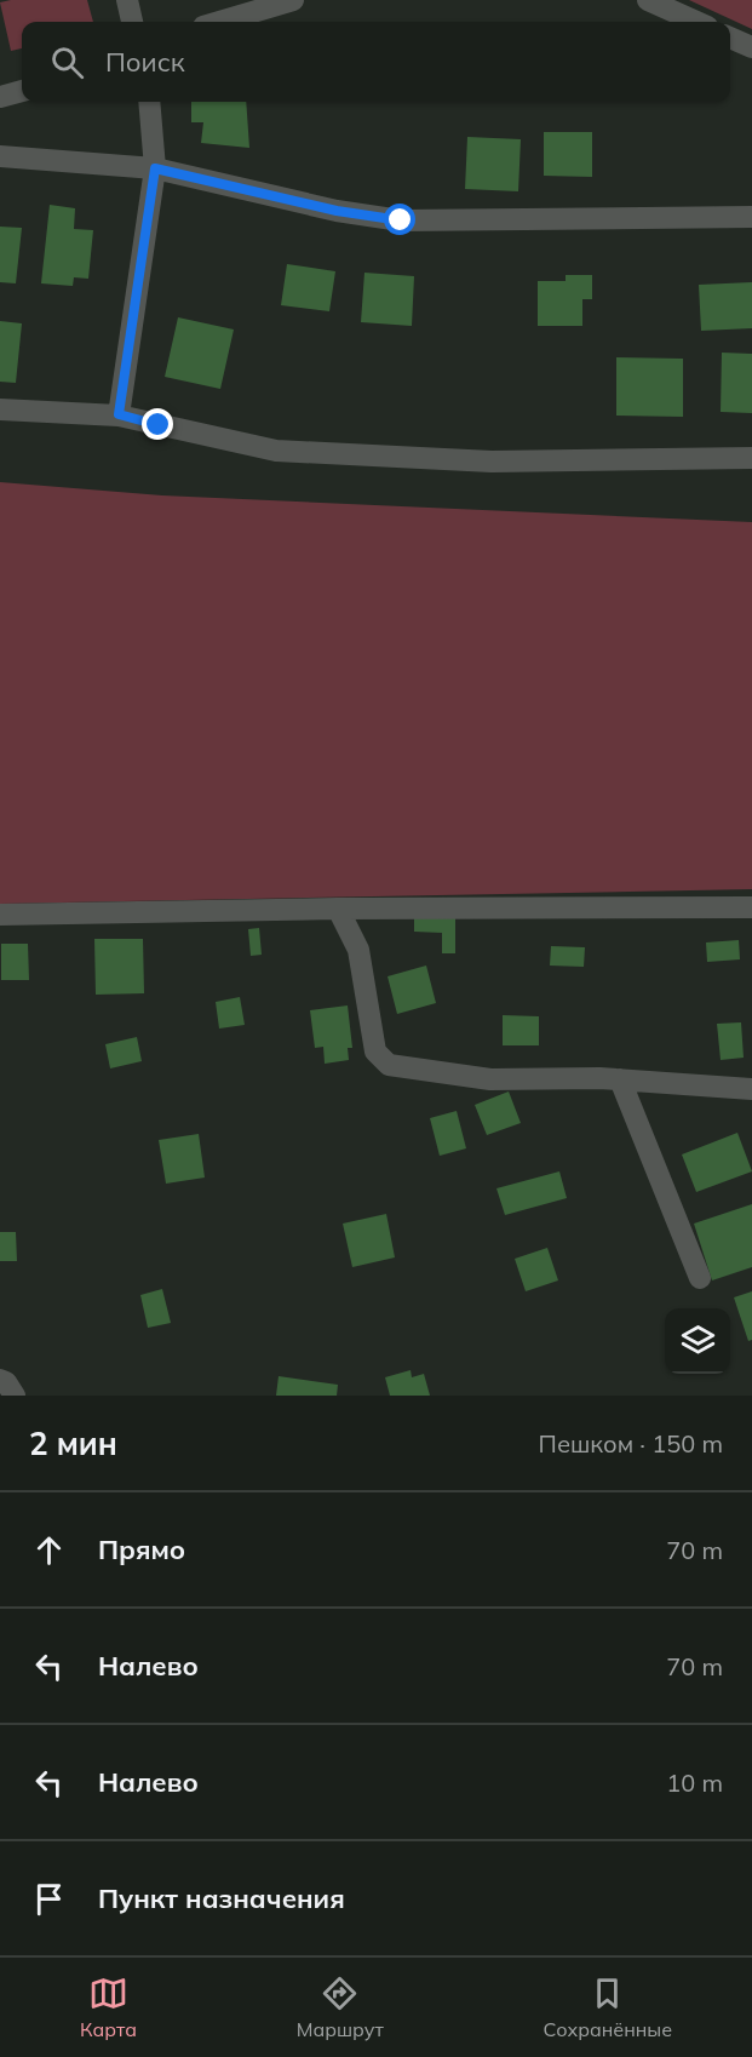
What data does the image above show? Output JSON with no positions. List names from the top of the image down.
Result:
{
  "page": {
    "search": "Поиск",
    "heading": ["2 мин", "Пешком · 150 m"],
    "list": [
      ["Прямо", "70 m"],
      ["Налево", "70 m"],
      ["Налево", "10 m"],
      "Пункт назначения"
    ],
    "nav": ["Карта", "Маршрут", "Сохранённые"]
  }
}
